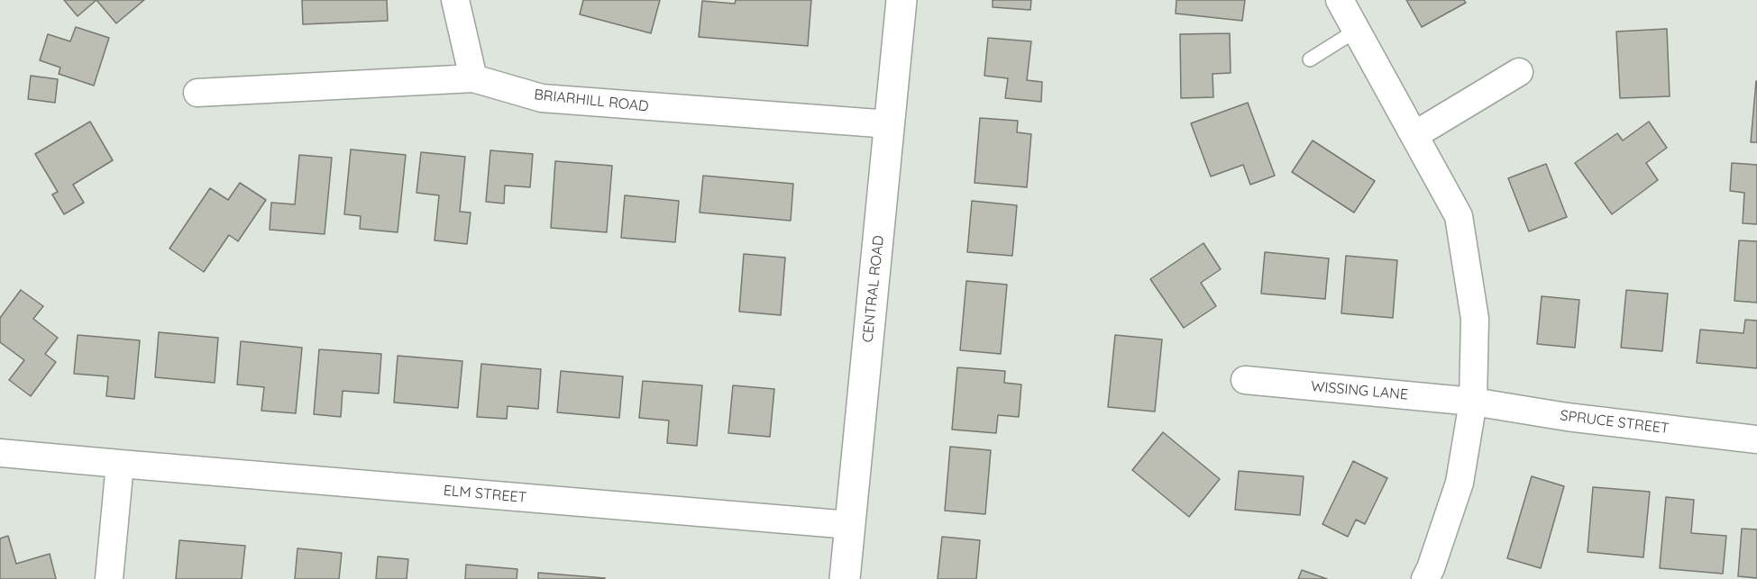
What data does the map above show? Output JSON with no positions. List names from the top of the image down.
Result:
{
  "streets": {
    "main road": ["CENTRAL ROAD"],
    "street": [
      "BRIARHILL ROAD",
      "WISSING LANE",
      "SPRUCE STREET",
      "ELM STREET"
    ]
  },
  "crossings": [
    ["BRIARHILL ROAD", "CENTRAL ROAD"],
    ["CENTRAL ROAD", "ELM STREET"],
    ["WISSING LANE", "SPRUCE STREET"]
  ]
}
